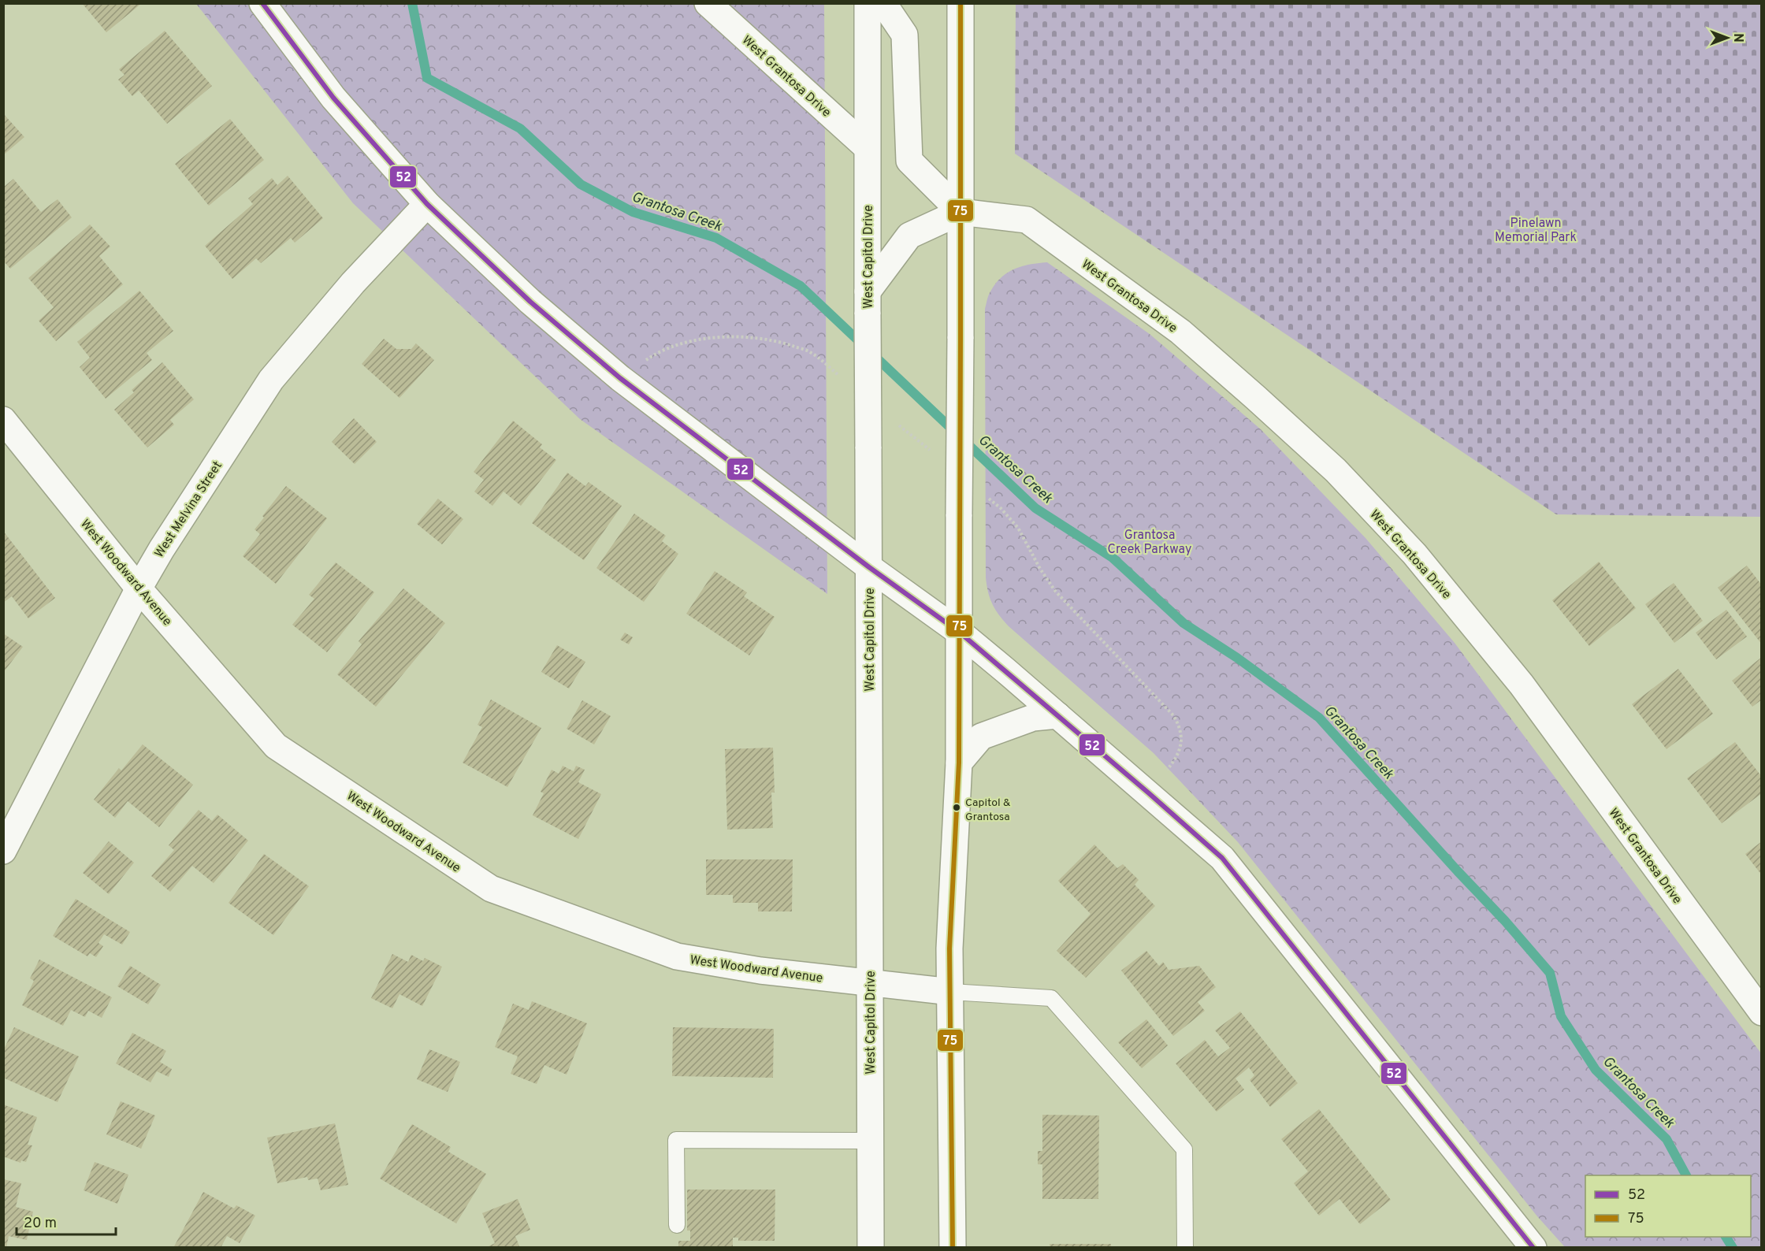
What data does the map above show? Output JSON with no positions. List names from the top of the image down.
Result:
{
  "streets": {
    "street": [
      "West Grantosa Drive",
      "West Capitol Drive",
      "West Melvina Street",
      "West Woodward Avenue"
    ]
  },
  "crossings": [
    ["West Grantosa Drive", "West Capitol Drive"],
    ["West Capitol Drive", "West Woodward Avenue"],
    ["West Melvina Street", "West Woodward Avenue"]
  ],
  "water": ["Grantosa Creek"],
  "parks": ["Pinelawn Memorial Park", "Grantosa Creek Parkway"],
  "places": ["Capitol & Grantosa"],
  "lines": ["transit line 52", "transit line 75"],
  "legend": ["52", "75"],
  "scale_bar": "20 m",
  "north": "right"
}
